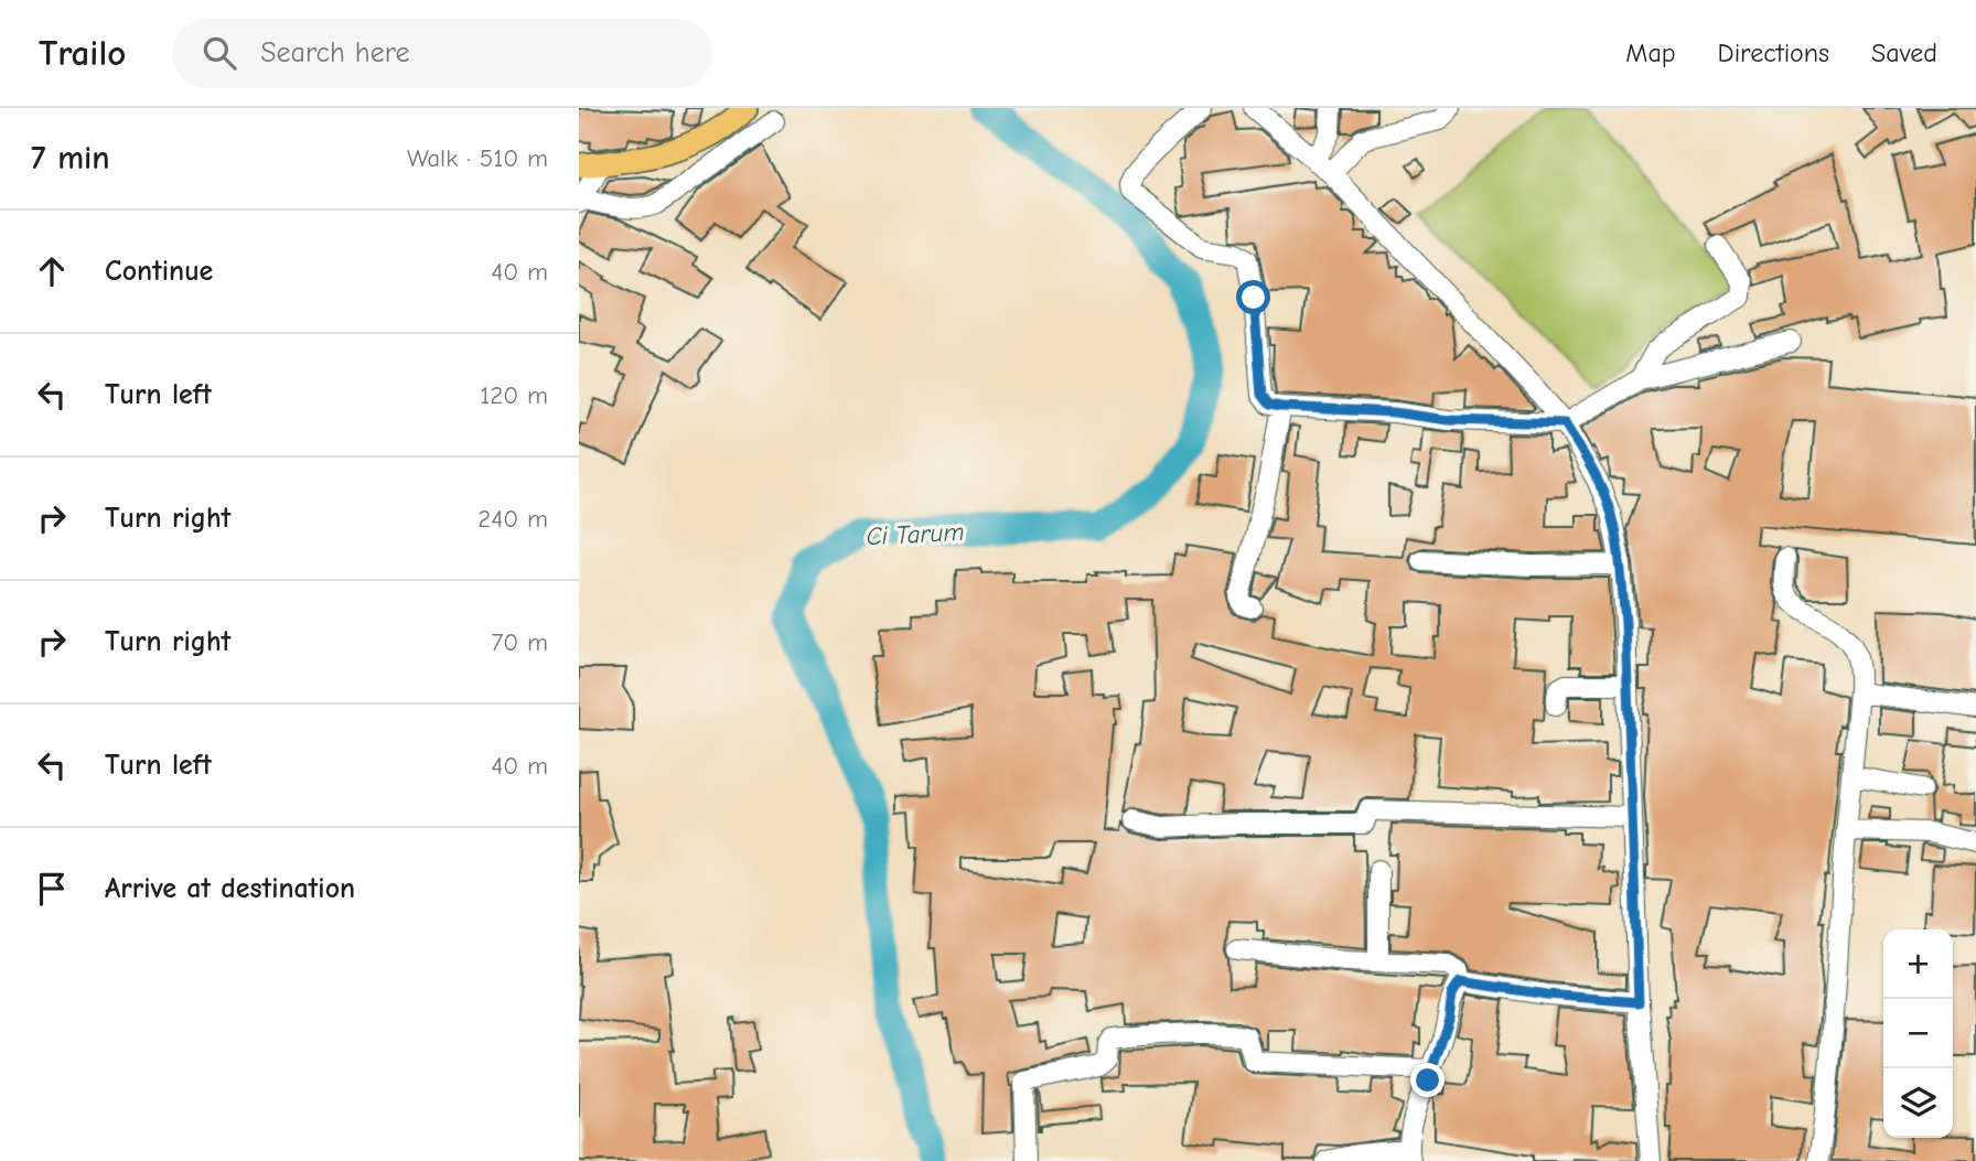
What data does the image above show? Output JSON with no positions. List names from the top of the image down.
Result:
{
  "water": ["Ci Tarum"],
  "page": {
    "header": "Trailo",
    "search": "Search here",
    "nav": ["Map", "Directions", "Saved"],
    "heading": ["7 min", "Walk · 510 m"],
    "list": [
      ["Continue", "40 m"],
      ["Turn left", "120 m"],
      ["Turn right", "240 m"],
      ["Turn right", "70 m"],
      ["Turn left", "40 m"],
      "Arrive at destination"
    ],
    "map_buttons": ["+", "−"]
  }
}
